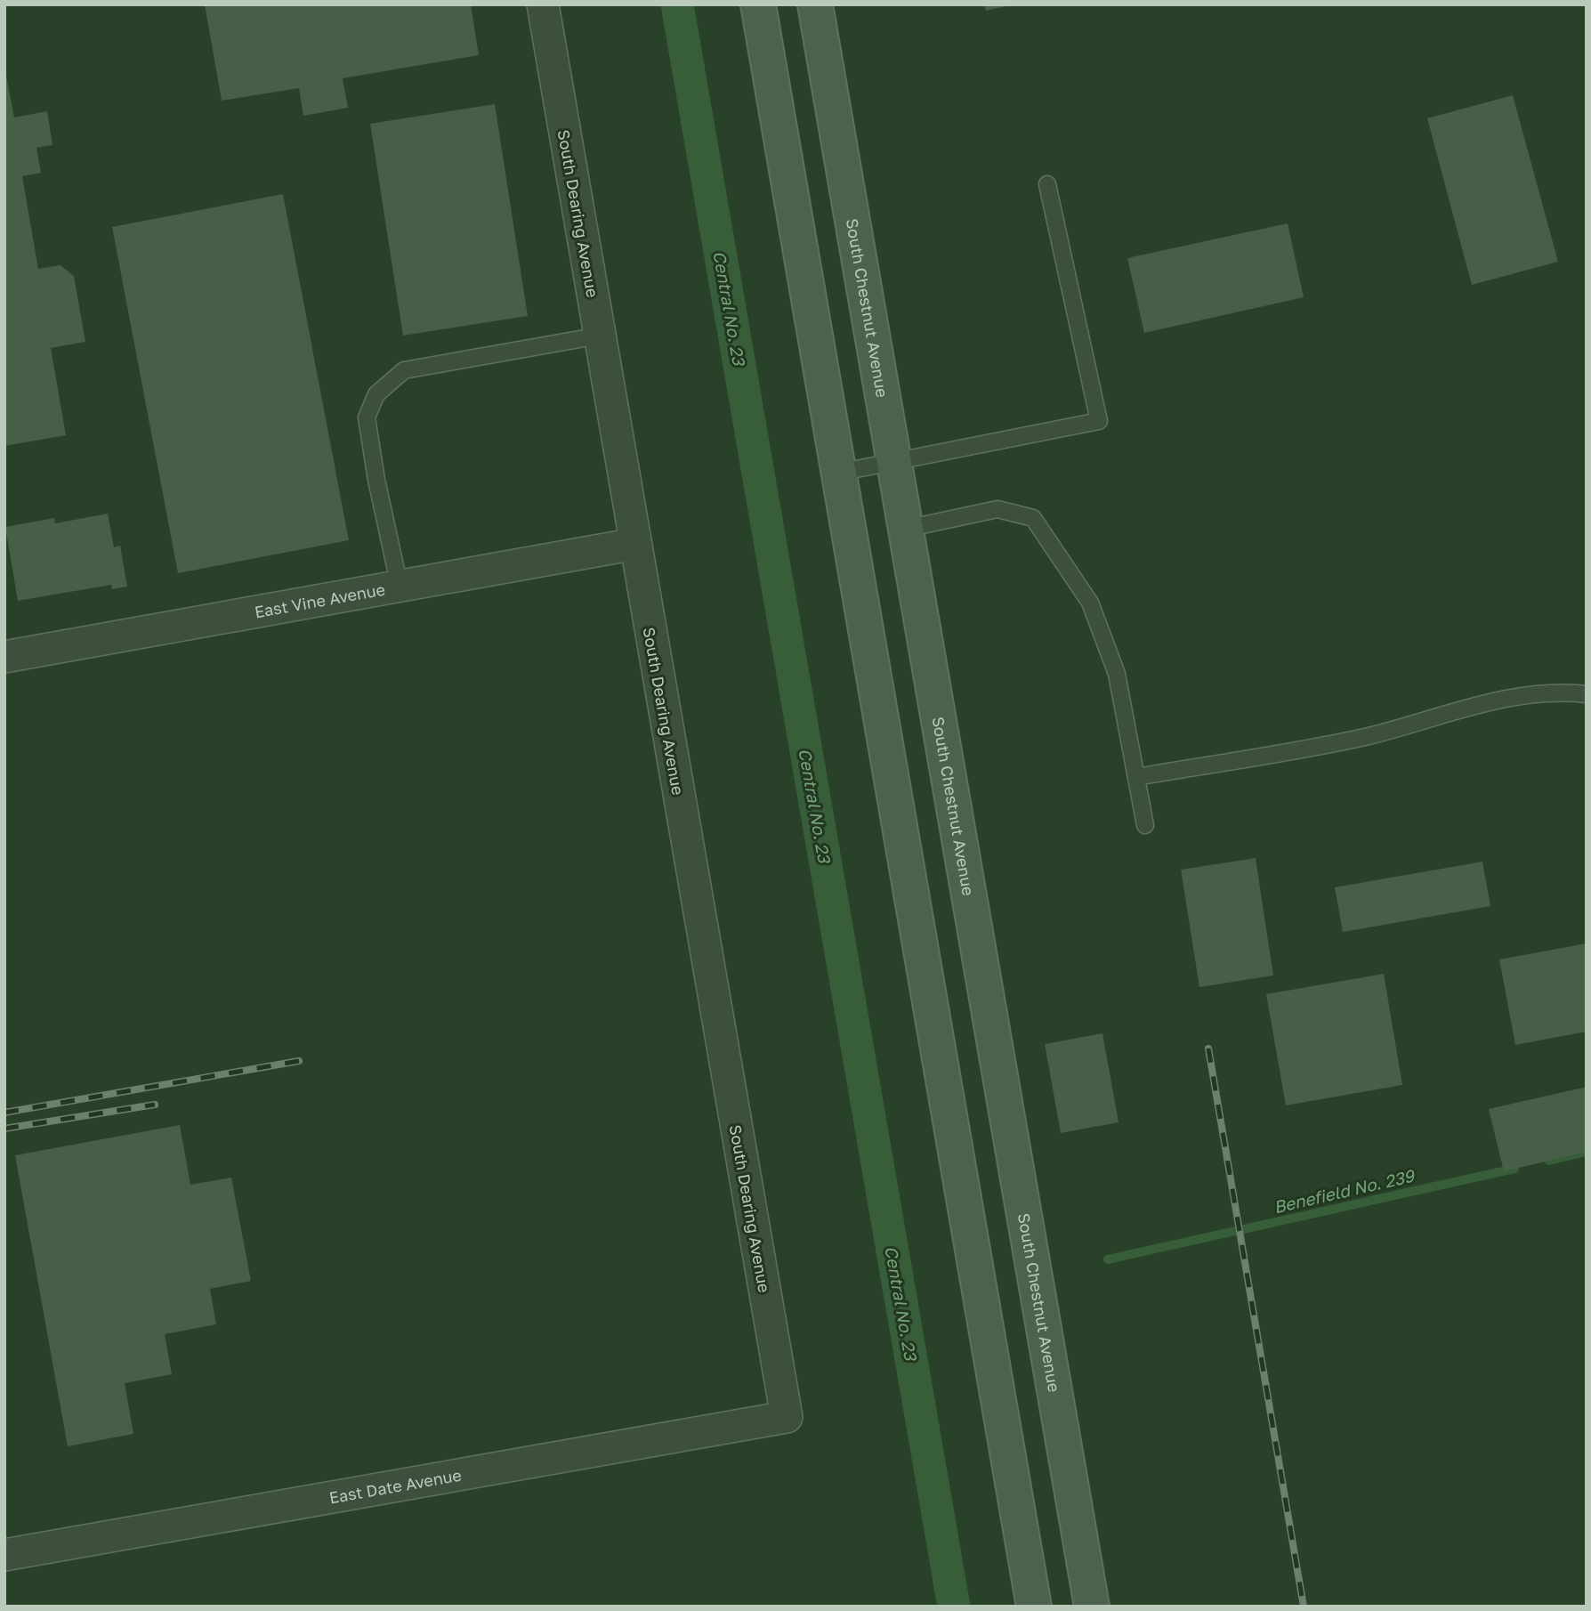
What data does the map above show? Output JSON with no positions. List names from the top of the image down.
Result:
{
  "streets": {
    "main road": ["South Chestnut Avenue"],
    "street": ["South Dearing Avenue", "East Vine Avenue", "East Date Avenue"]
  },
  "crossings": [
    ["South Dearing Avenue", "East Vine Avenue"],
    ["South Dearing Avenue", "East Date Avenue"]
  ],
  "water": ["Central No. 23", "Benefield No. 239"]
}
